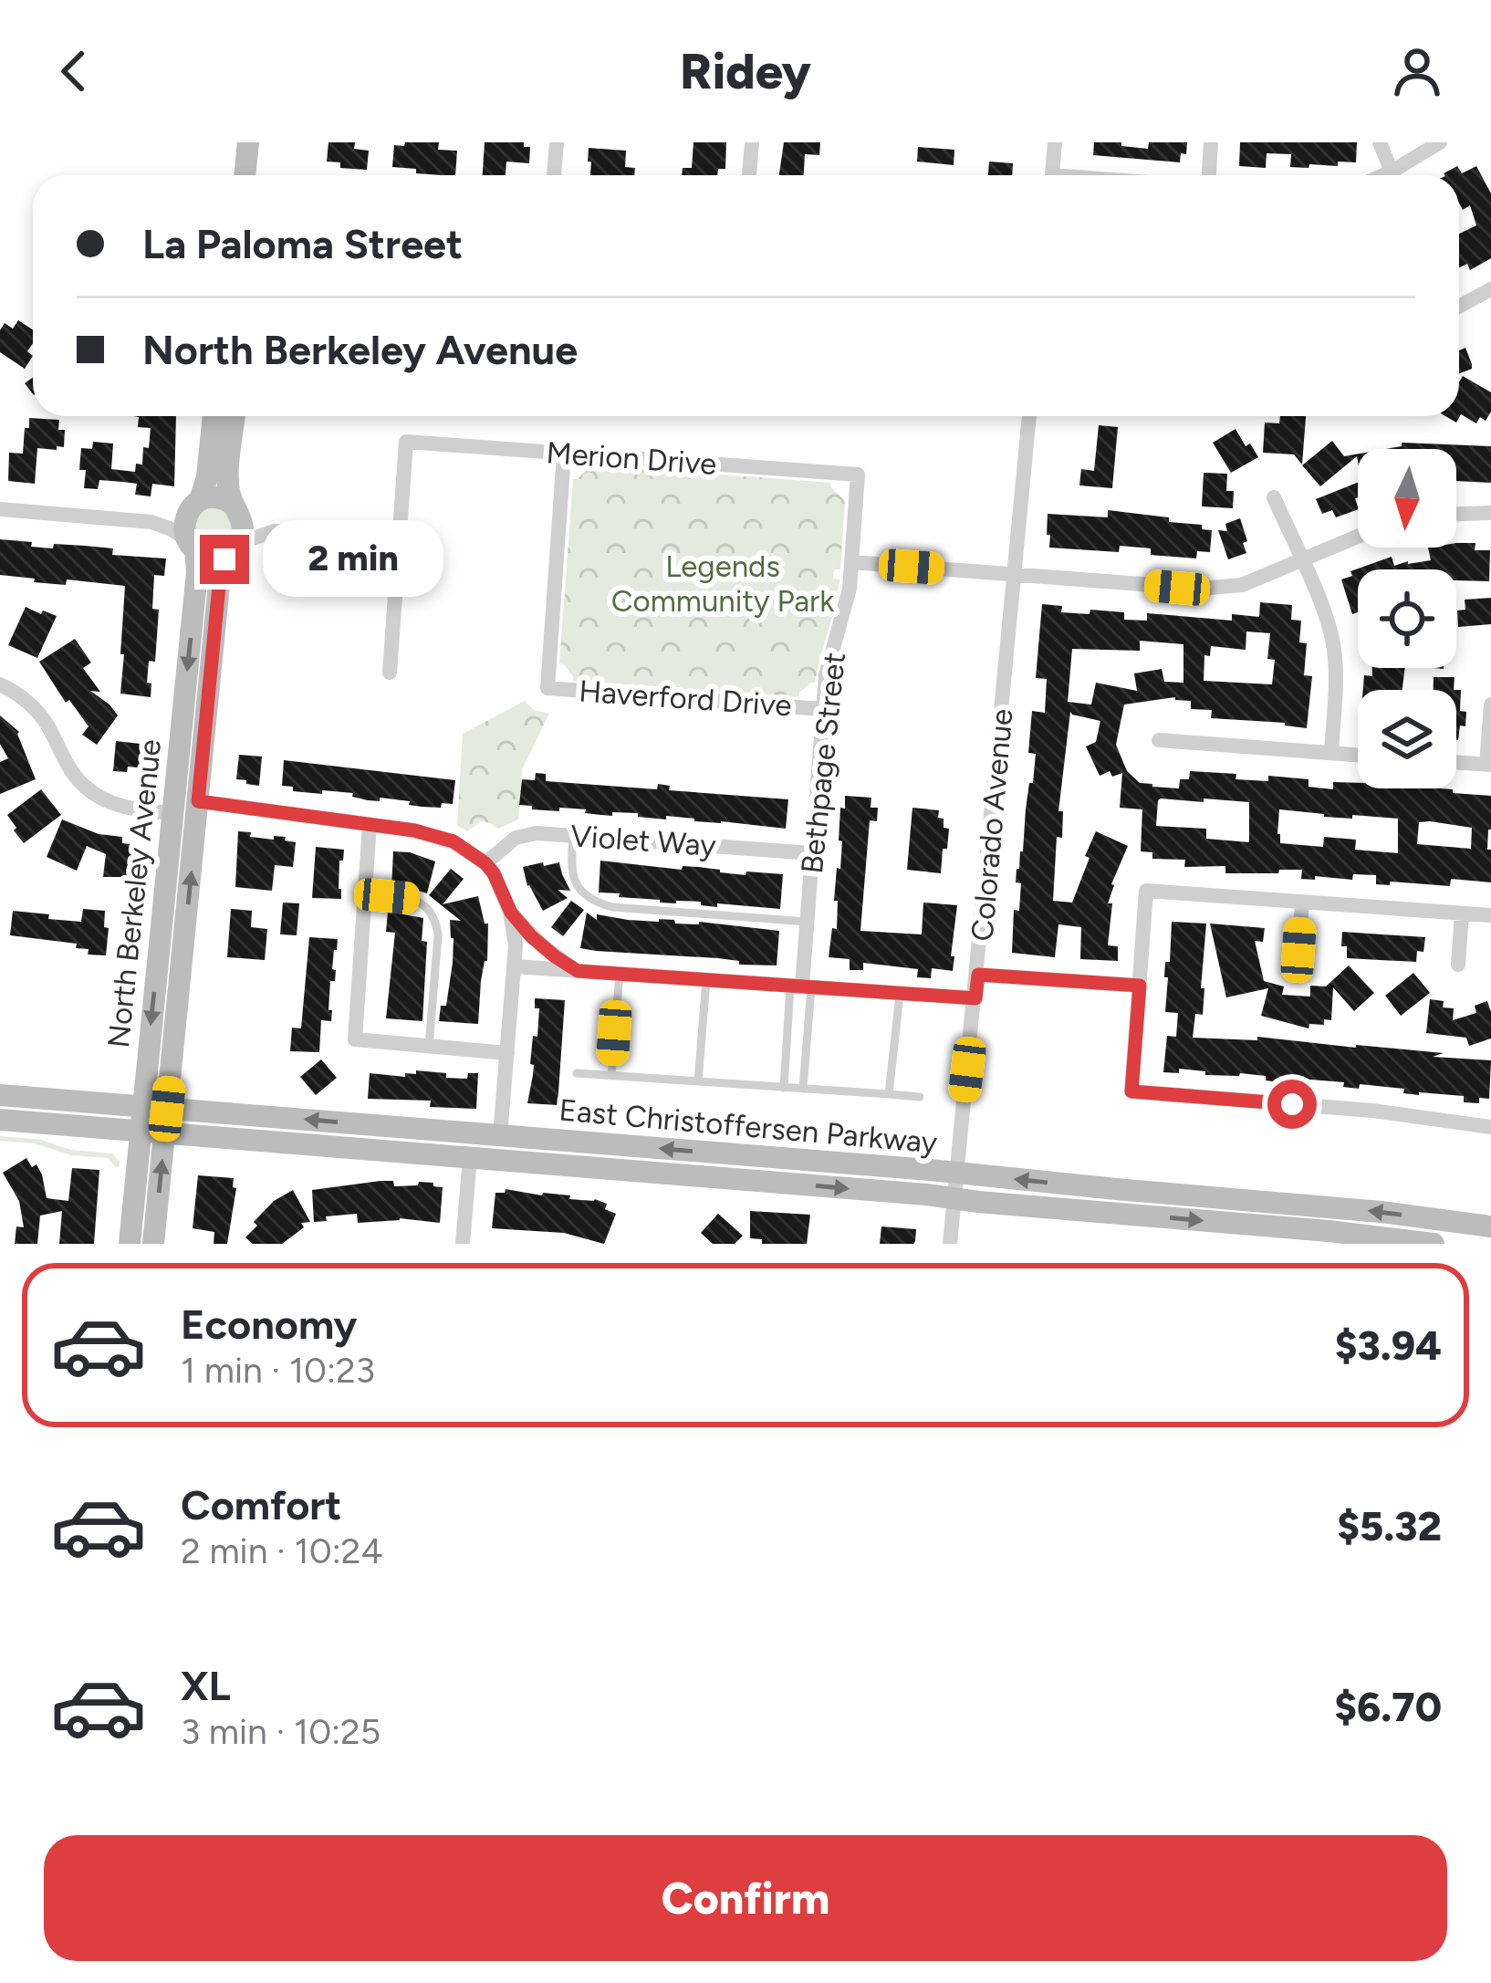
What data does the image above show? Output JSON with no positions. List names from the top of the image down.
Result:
{
  "streets": {
    "street": [
      "Merion Drive",
      "Haverford Drive",
      "Bethpage Street",
      "Colorado Avenue",
      "Violet Way",
      "North Berkeley Avenue",
      "East Christoffersen Parkway"
    ]
  },
  "crossings": [
    ["Merion Drive", "Haverford Drive"],
    ["Merion Drive", "Bethpage Street"],
    ["Haverford Drive", "Bethpage Street"],
    ["Bethpage Street", "Violet Way"],
    ["Colorado Avenue", "East Christoffersen Parkway"],
    ["North Berkeley Avenue", "East Christoffersen Parkway"]
  ],
  "parks": ["Legends Community Park"],
  "north": "bottom",
  "page": {
    "header": "Ridey",
    "banner": ["La Paloma Street", "North Berkeley Avenue"],
    "bubble": "2 min",
    "list": [
      {
        "name": "Economy",
        "note": "1 min · 10:23",
        "value": "$3.94"
      },
      {
        "name": "Comfort",
        "note": "2 min · 10:24",
        "value": "$5.32"
      },
      {
        "name": "XL",
        "note": "3 min · 10:25",
        "value": "$6.70"
      }
    ],
    "buttons": "Confirm"
  }
}
